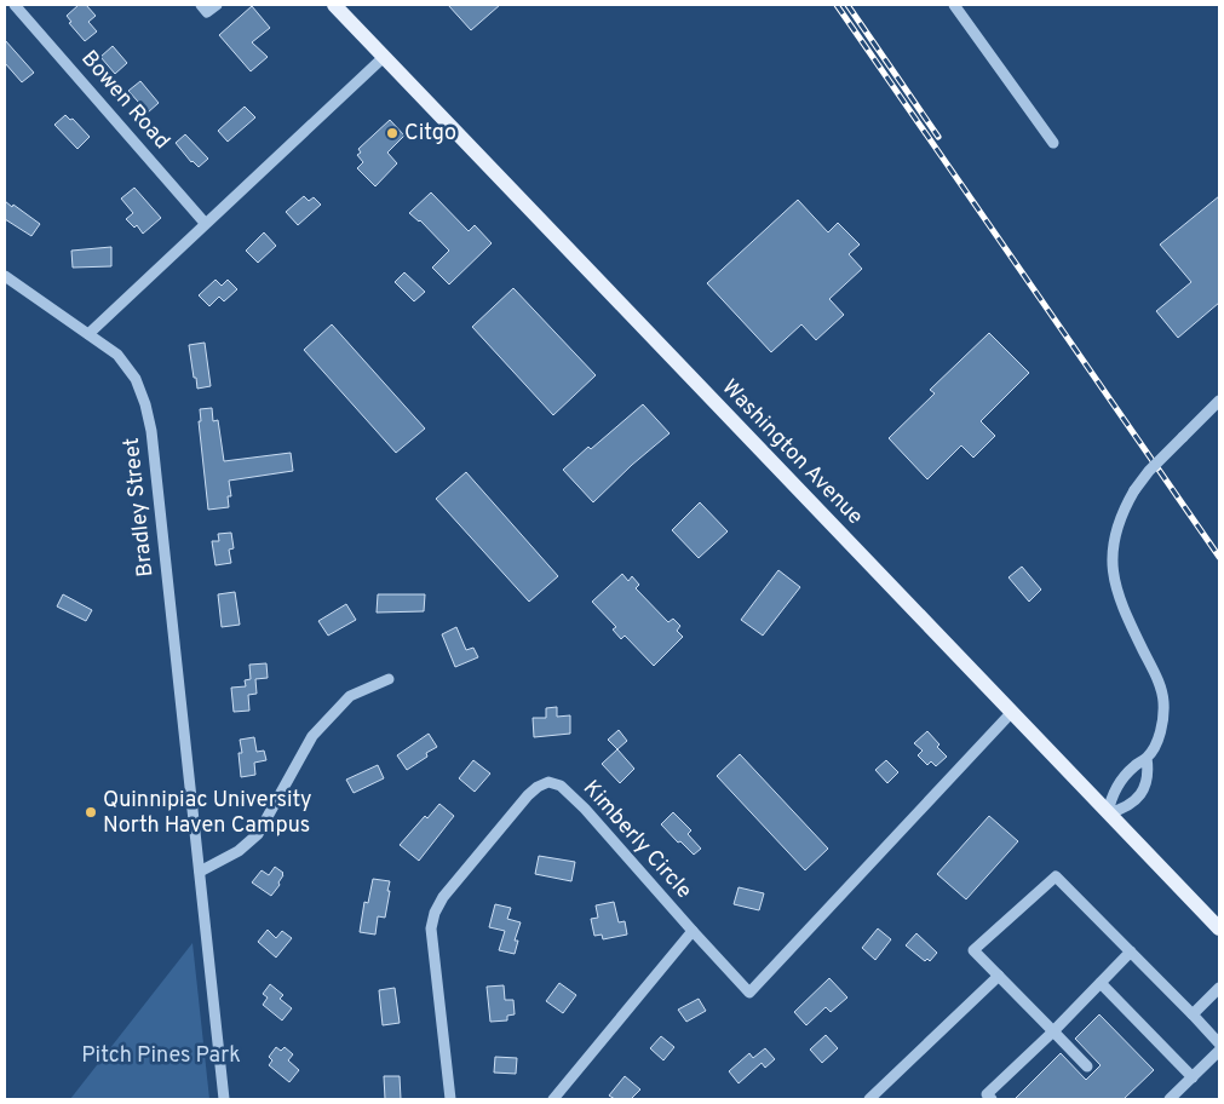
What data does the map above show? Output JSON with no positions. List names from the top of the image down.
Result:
{
  "streets": {
    "main road": ["Washington Avenue"],
    "street": ["Bowen Road", "Bradley Street", "Kimberly Circle"]
  },
  "crossings": [
    ["Washington Avenue", "Kimberly Circle"]
  ],
  "parks": ["Pitch Pines Park"],
  "places": ["Citgo", "Quinnipiac University North Haven Campus"]
}
